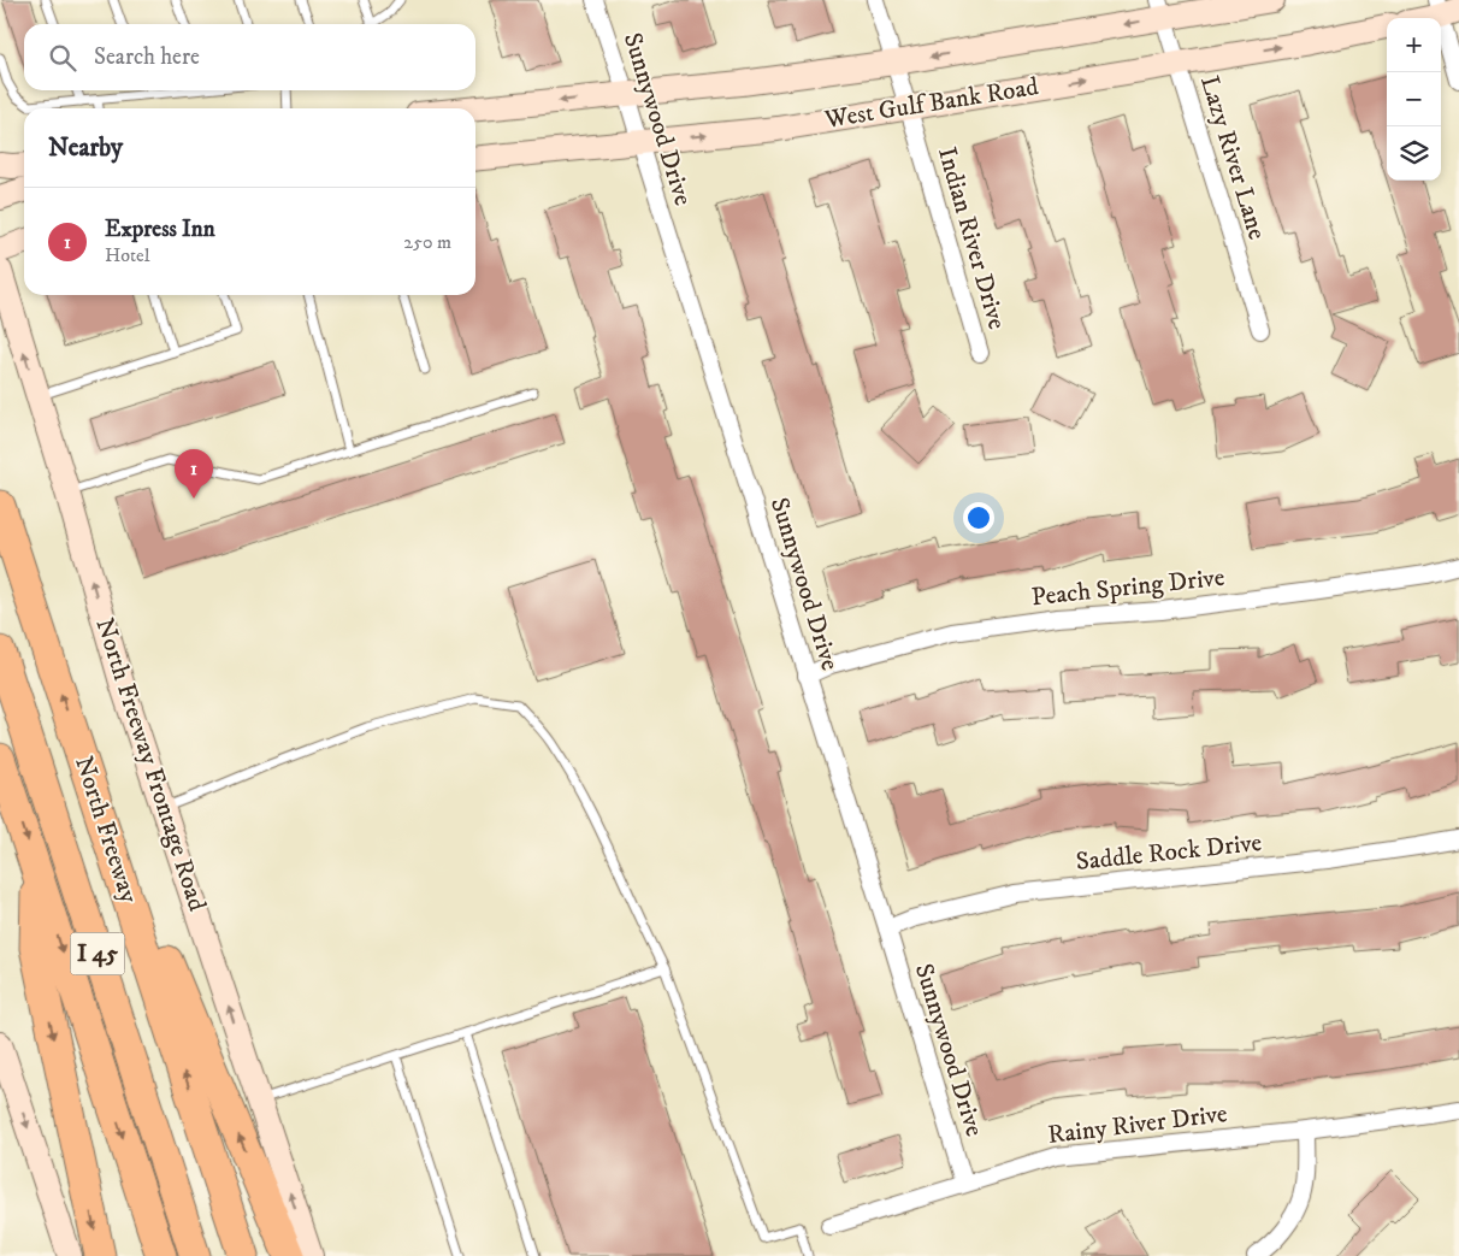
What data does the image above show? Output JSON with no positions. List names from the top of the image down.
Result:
{
  "streets": {
    "highway": ["North Freeway", "I 45"],
    "main road": ["West Gulf Bank Road", "North Freeway Frontage Road"],
    "street": [
      "Sunnywood Drive",
      "Lazy River Lane",
      "Indian River Drive",
      "Peach Spring Drive",
      "Saddle Rock Drive",
      "Rainy River Drive"
    ]
  },
  "crossings": [
    ["West Gulf Bank Road", "Sunnywood Drive"],
    ["West Gulf Bank Road", "Lazy River Lane"],
    ["West Gulf Bank Road", "Indian River Drive"],
    ["Sunnywood Drive", "Peach Spring Drive"],
    ["Sunnywood Drive", "Saddle Rock Drive"],
    ["Sunnywood Drive", "Rainy River Drive"]
  ],
  "one_way": ["North Freeway Frontage Road"],
  "page": {
    "map_buttons": ["+", "−"],
    "search": "Search here",
    "heading": "Nearby",
    "list": [
      {
        "mark": "1",
        "name": "Express Inn",
        "note": "Hotel",
        "value": "250 m"
      }
    ],
    "pins": "1"
  }
}
